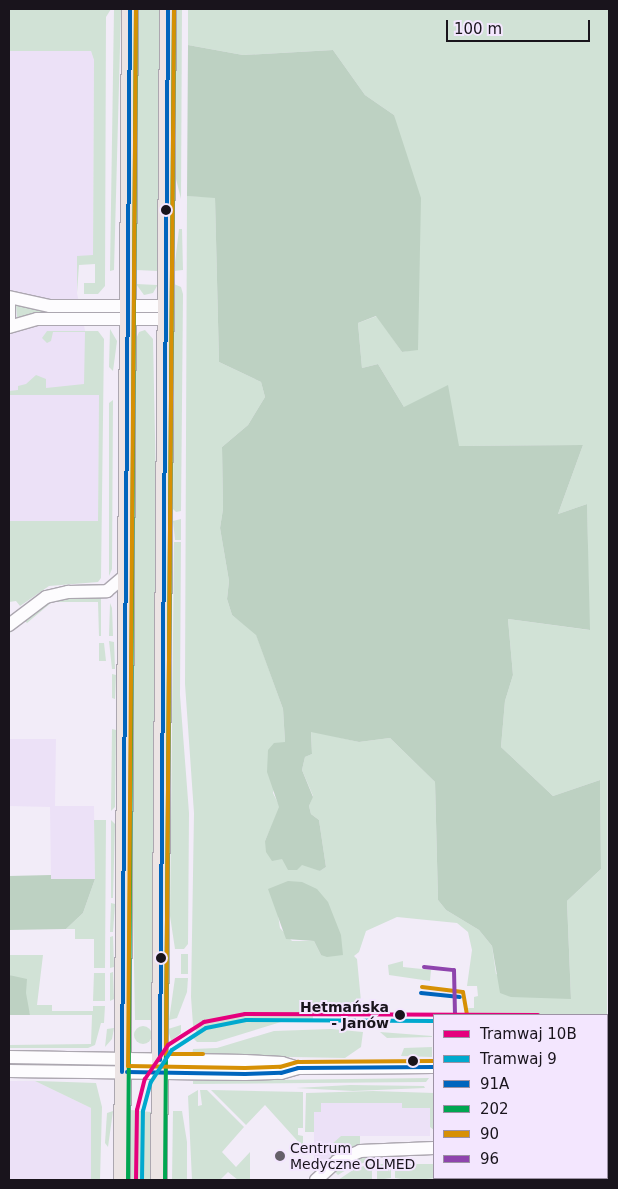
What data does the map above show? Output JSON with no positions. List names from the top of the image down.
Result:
{
  "places": ["Hetmańska - Janów", "Centrum Medyczne OLMED"],
  "lines": [
    "transit line 91A",
    "transit line 202",
    "transit line 90",
    "transit line 96",
    "tram line 10B",
    "tram line 9"
  ],
  "legend": [
    "Tramwaj 10B",
    "Tramwaj 9",
    "91A",
    "202",
    "90",
    "96"
  ],
  "scale_bar": "100 m"
}
